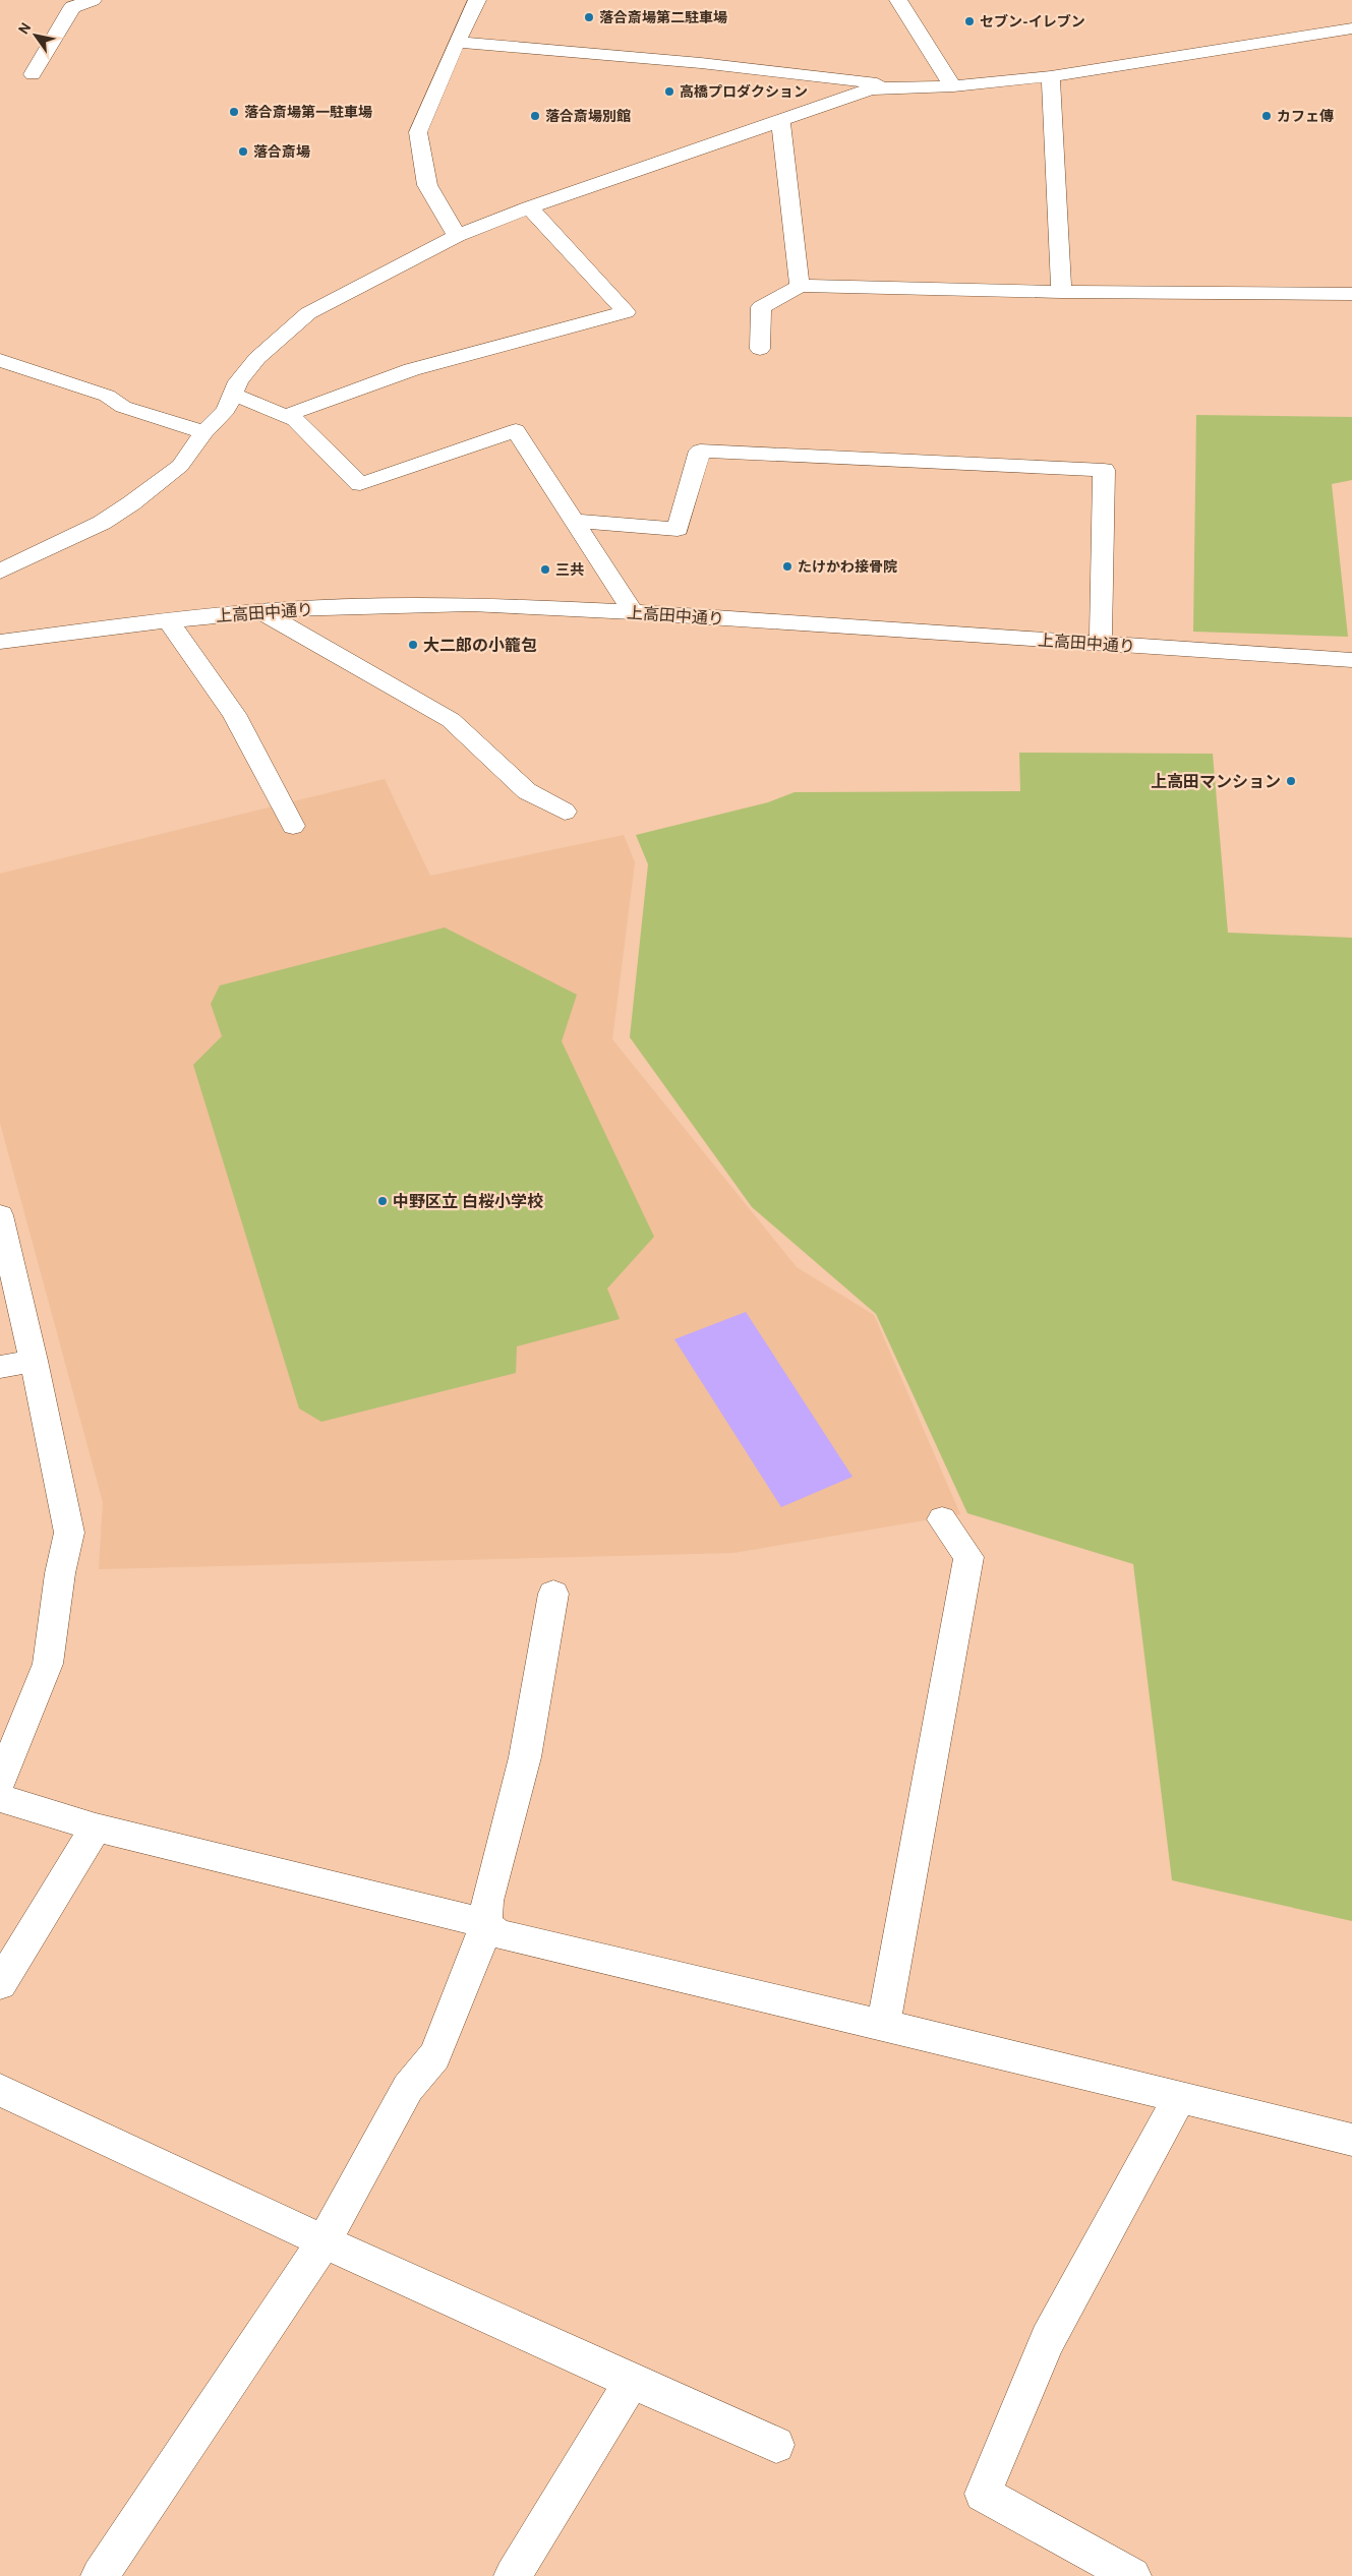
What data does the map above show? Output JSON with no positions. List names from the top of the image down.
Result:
{
  "streets": {
    "street": ["上高田中通り"]
  },
  "places": [
    "落合斎場第二駐車場",
    "セブン-イレブン",
    "高橋プロダクション",
    "落合斎場第一駐車場",
    "落合斎場別館",
    "カフェ傳",
    "落合斎場",
    "たけかわ接骨院",
    "三共",
    "大二郎の小籠包",
    "上高田マンション",
    "中野区立 白桜小学校"
  ],
  "north": "top left"
}
